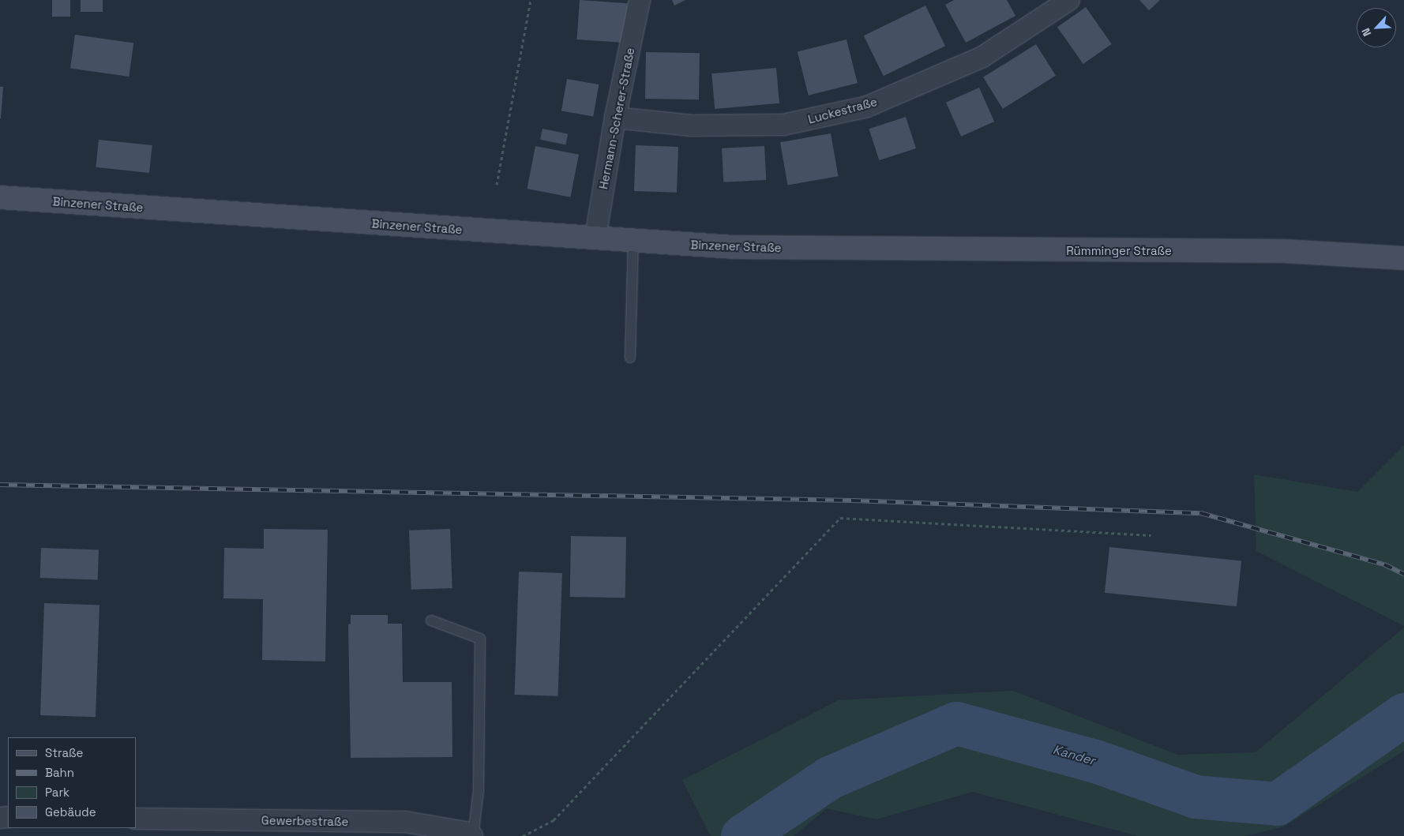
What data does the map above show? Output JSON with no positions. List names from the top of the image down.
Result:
{
  "streets": {
    "main road": ["Binzener Straße", "Rümminger Straße"],
    "street": ["Luckestraße", "Hermann-Scherer-Straße", "Gewerbestraße"]
  },
  "crossings": [
    ["Luckestraße", "Hermann-Scherer-Straße"],
    ["Hermann-Scherer-Straße", "Binzener Straße"],
    ["Binzener Straße", "Rümminger Straße"]
  ],
  "water": ["Kander"],
  "legend": [
    "Straße",
    "Bahn",
    "Park",
    "Gebäude"
  ],
  "north": "bottom left"
}
